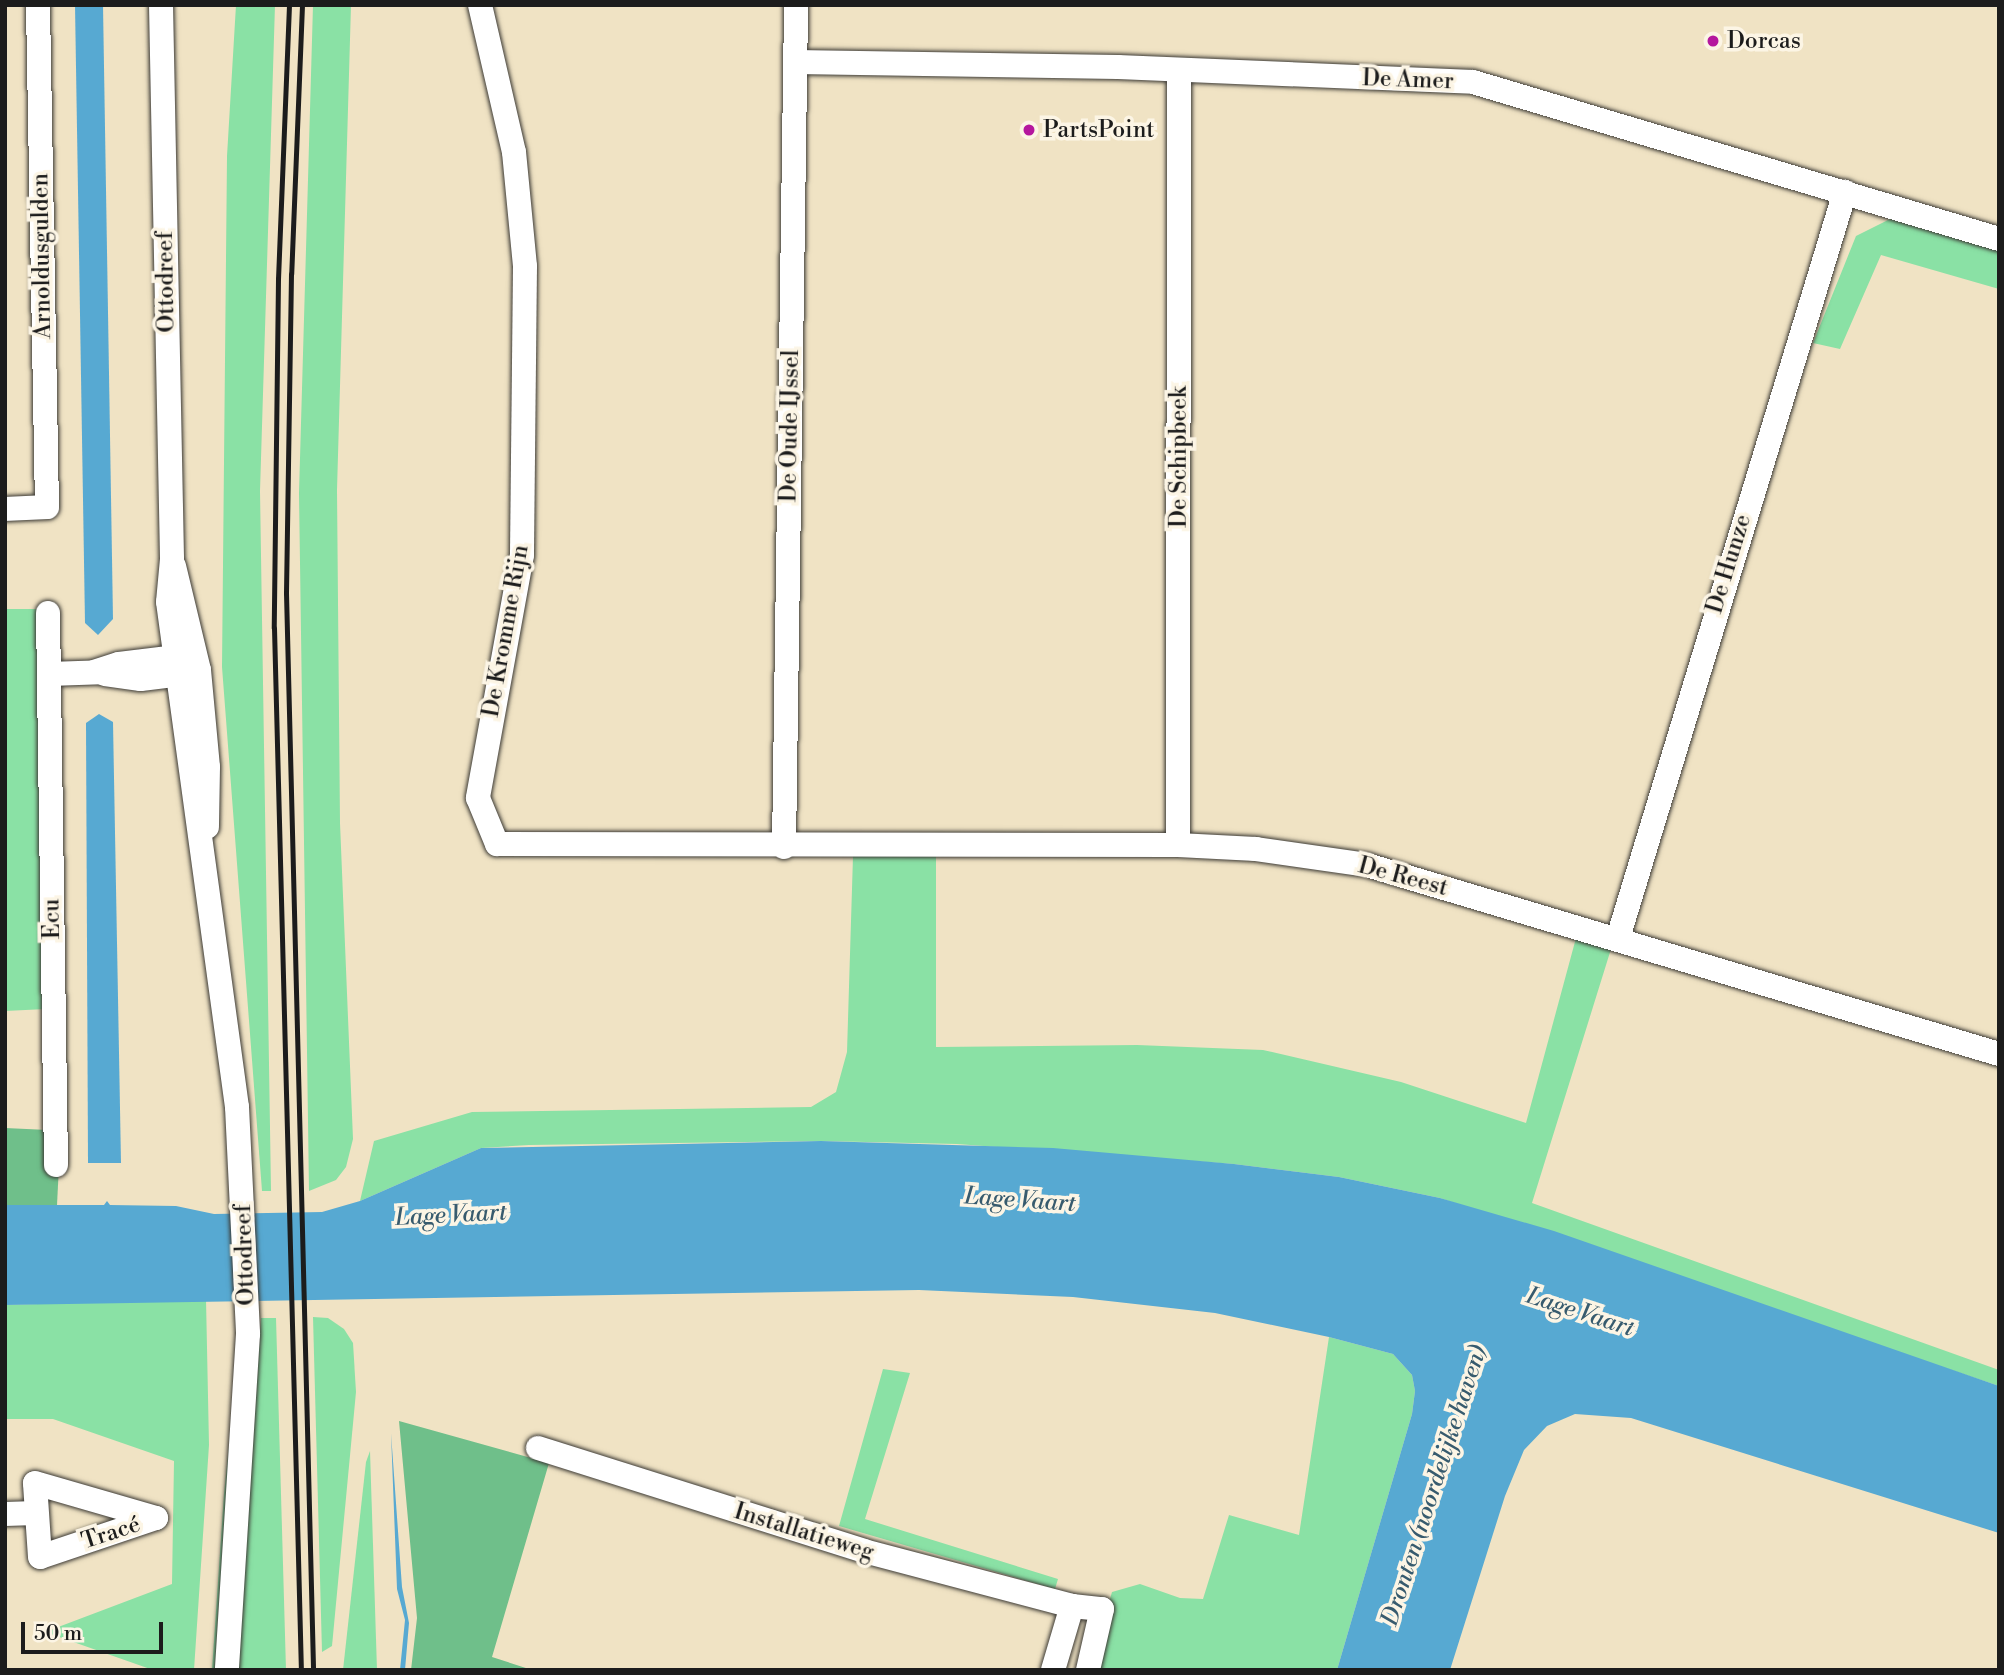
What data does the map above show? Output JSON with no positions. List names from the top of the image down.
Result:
{
  "streets": {
    "street": [
      "De Amer",
      "Arnoldusgulden",
      "Ottodreef",
      "De Oude IJssel",
      "De Schipbeek",
      "De Hunze",
      "De Kromme Rijn",
      "De Reest",
      "Ecu",
      "Installatieweg",
      "Tracé"
    ]
  },
  "crossings": [
    ["De Amer", "De Oude IJssel"],
    ["De Amer", "De Schipbeek"],
    ["De Amer", "De Hunze"],
    ["De Oude IJssel", "De Kromme Rijn"],
    ["De Oude IJssel", "De Reest"],
    ["De Schipbeek", "De Reest"],
    ["De Hunze", "De Reest"],
    ["De Kromme Rijn", "De Reest"]
  ],
  "water": ["Lage Vaart", "Dronten (noordelijke haven)"],
  "places": ["Dorcas", "PartsPoint"],
  "scale_bar": "50 m"
}
